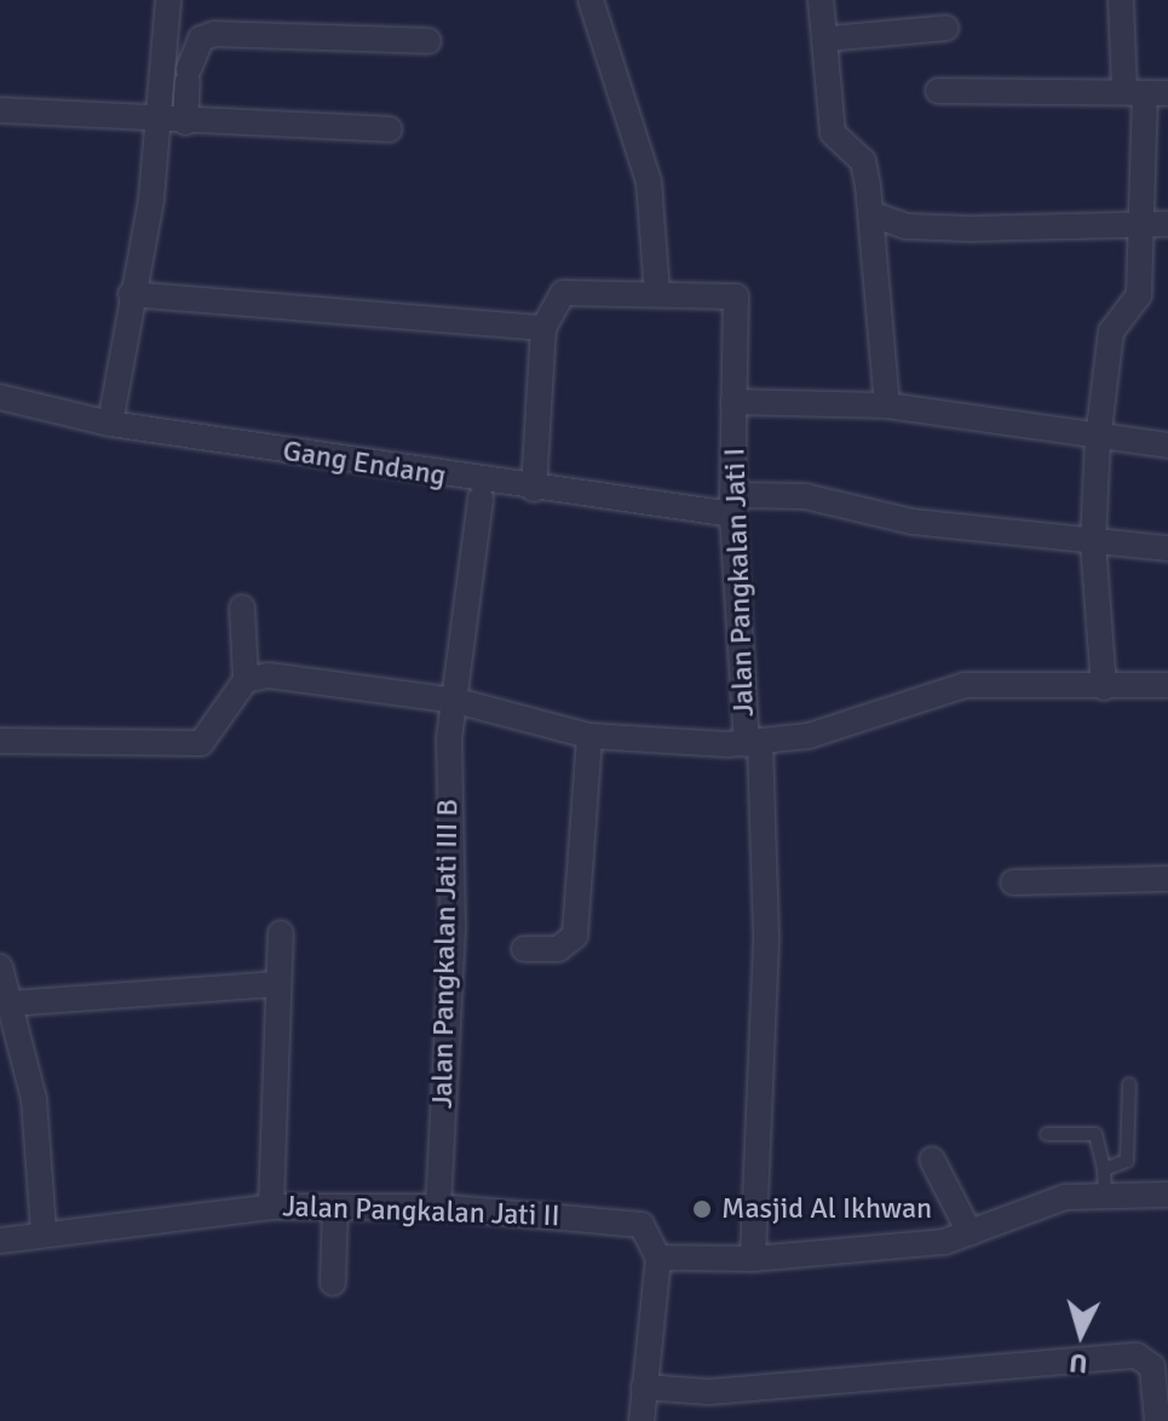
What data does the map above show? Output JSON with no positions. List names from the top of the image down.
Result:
{
  "streets": {
    "street": [
      "Gang Endang",
      "Jalan Pangkalan Jati I",
      "Jalan Pangkalan Jati III B",
      "Jalan Pangkalan Jati II"
    ]
  },
  "crossings": [
    ["Gang Endang", "Jalan Pangkalan Jati I"],
    ["Jalan Pangkalan Jati III B", "Jalan Pangkalan Jati II"]
  ],
  "places": ["Masjid Al Ikhwan"],
  "north": "bottom"
}
